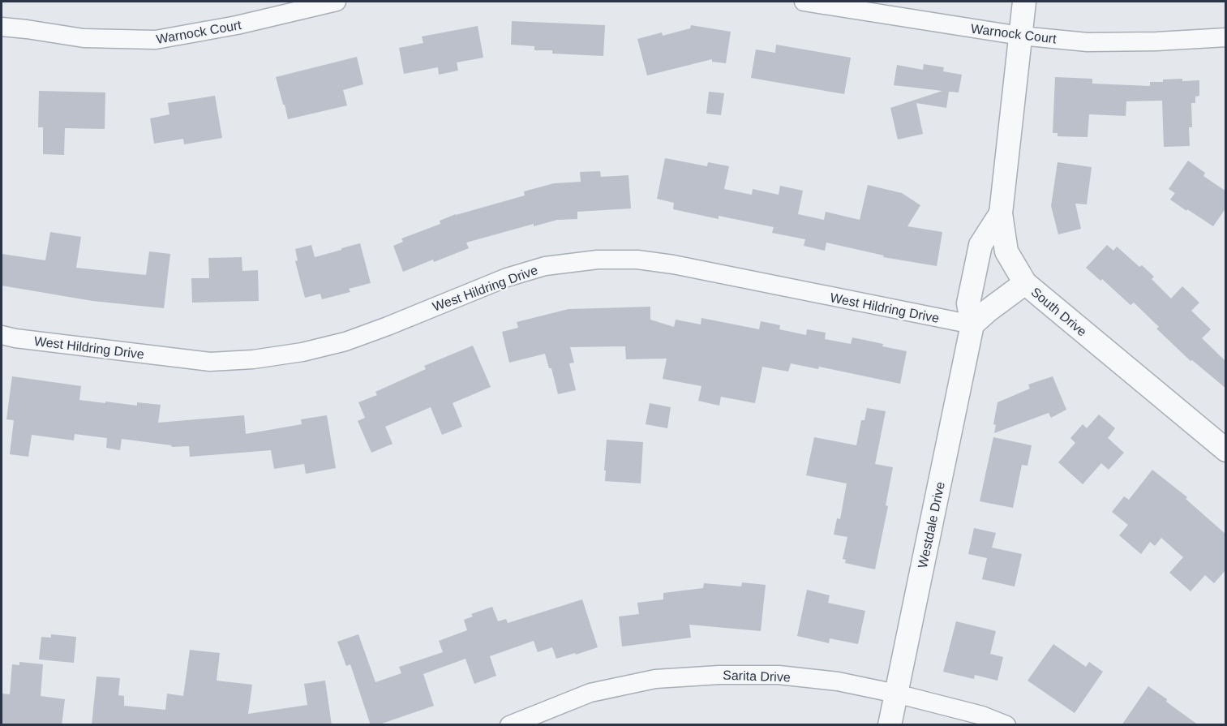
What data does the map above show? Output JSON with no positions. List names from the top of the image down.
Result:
{
  "streets": {
    "street": [
      "Warnock Court",
      "West Hildring Drive",
      "South Drive",
      "Westdale Drive",
      "Sarita Drive"
    ]
  },
  "crossings": [
    ["Warnock Court", "South Drive"],
    ["West Hildring Drive", "Westdale Drive"],
    ["South Drive", "Westdale Drive"],
    ["Westdale Drive", "Sarita Drive"]
  ]
}
